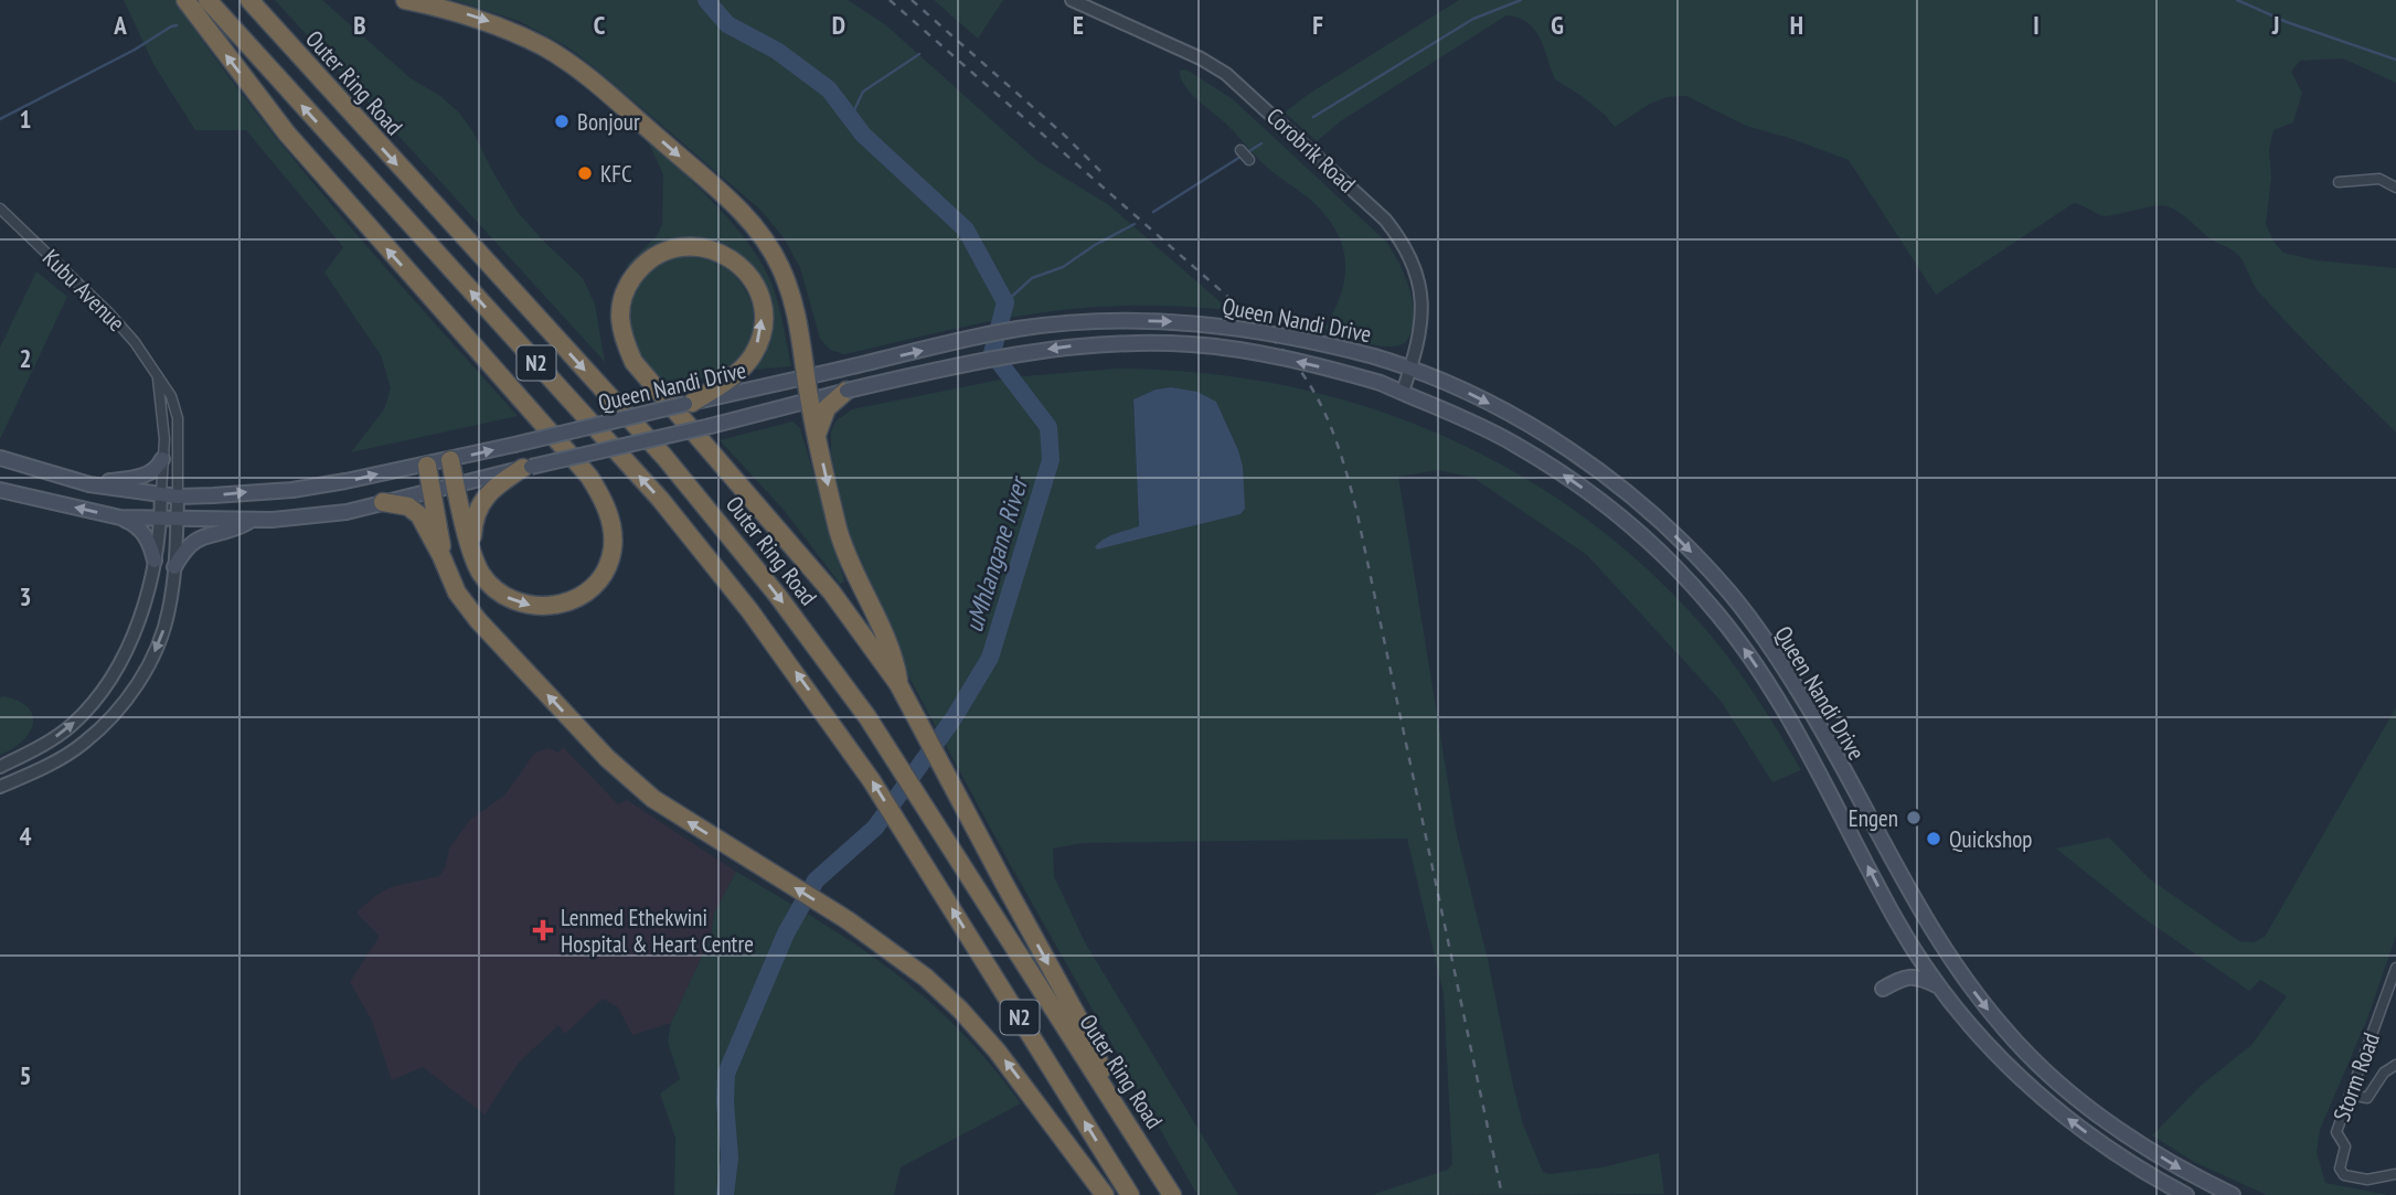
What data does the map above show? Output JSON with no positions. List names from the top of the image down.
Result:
{
  "streets": {
    "highway": ["Outer Ring Road", "N2"],
    "main road": ["Queen Nandi Drive"],
    "street": ["Corobrik Road", "Kubu Avenue", "Storm Road"]
  },
  "crossings": [
    ["Corobrik Road", "Queen Nandi Drive"],
    ["Kubu Avenue", "Queen Nandi Drive"]
  ],
  "water": ["uMhlangane River"],
  "places": {
    "other": [
      "Bonjour",
      "KFC",
      "Engen",
      "Quickshop"
    ],
    "health": ["Lenmed Ethekwini Hospital & Heart Centre"]
  },
  "grid": {
    "columns": [
      "A",
      "B",
      "C",
      "D",
      "E",
      "F",
      "G",
      "H",
      "I",
      "J"
    ],
    "rows": [
      "1",
      "2",
      "3",
      "4",
      "5"
    ]
  }
}
